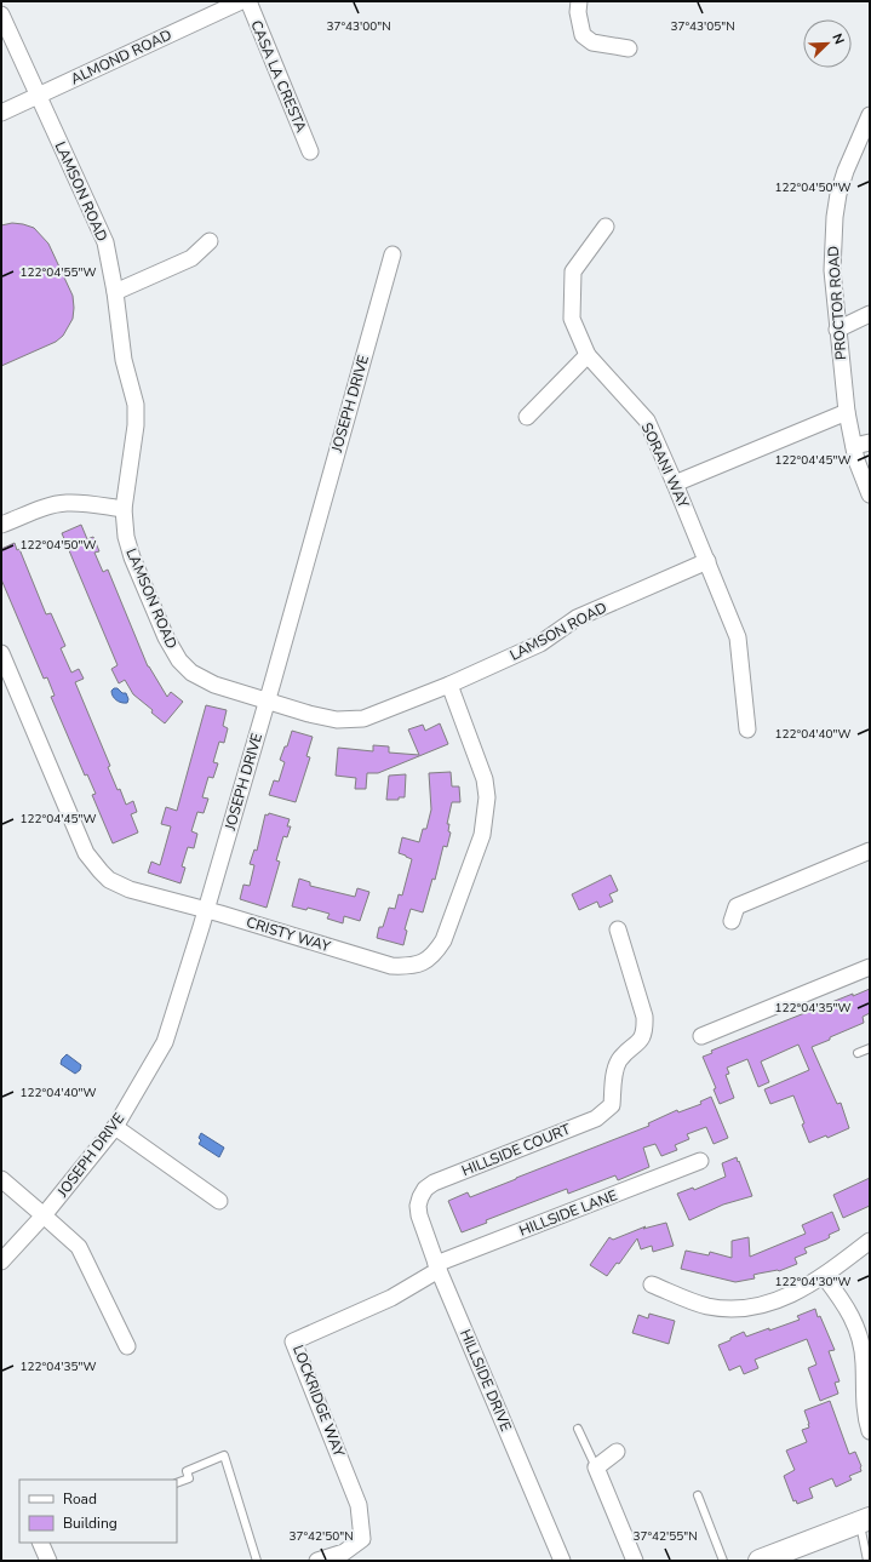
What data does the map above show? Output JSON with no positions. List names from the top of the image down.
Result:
{
  "streets": {
    "street": [
      "ALMOND ROAD",
      "CASA LA CRESTA",
      "LAMSON ROAD",
      "PROCTOR ROAD",
      "JOSEPH DRIVE",
      "SORANI WAY",
      "CRISTY WAY",
      "HILLSIDE COURT",
      "HILLSIDE LANE",
      "HILLSIDE DRIVE",
      "LOCKRIDGE WAY"
    ]
  },
  "crossings": [
    ["ALMOND ROAD", "LAMSON ROAD"],
    ["LAMSON ROAD", "JOSEPH DRIVE"],
    ["LAMSON ROAD", "SORANI WAY"],
    ["LAMSON ROAD", "CRISTY WAY"],
    ["JOSEPH DRIVE", "CRISTY WAY"],
    ["HILLSIDE COURT", "HILLSIDE DRIVE"],
    ["HILLSIDE LANE", "HILLSIDE DRIVE"],
    ["HILLSIDE LANE", "LOCKRIDGE WAY"],
    ["HILLSIDE DRIVE", "LOCKRIDGE WAY"]
  ],
  "legend": ["Road", "Building"],
  "north": "top right",
  "coordinates": [
    "37°43'05\"N",
    "37°43'00\"N",
    "122°04'50\"W",
    "122°04'55\"W",
    "122°04'45\"W",
    "122°04'40\"W",
    "122°04'35\"W",
    "122°04'30\"W",
    "37°42'50\"N",
    "37°42'55\"N"
  ]
}
